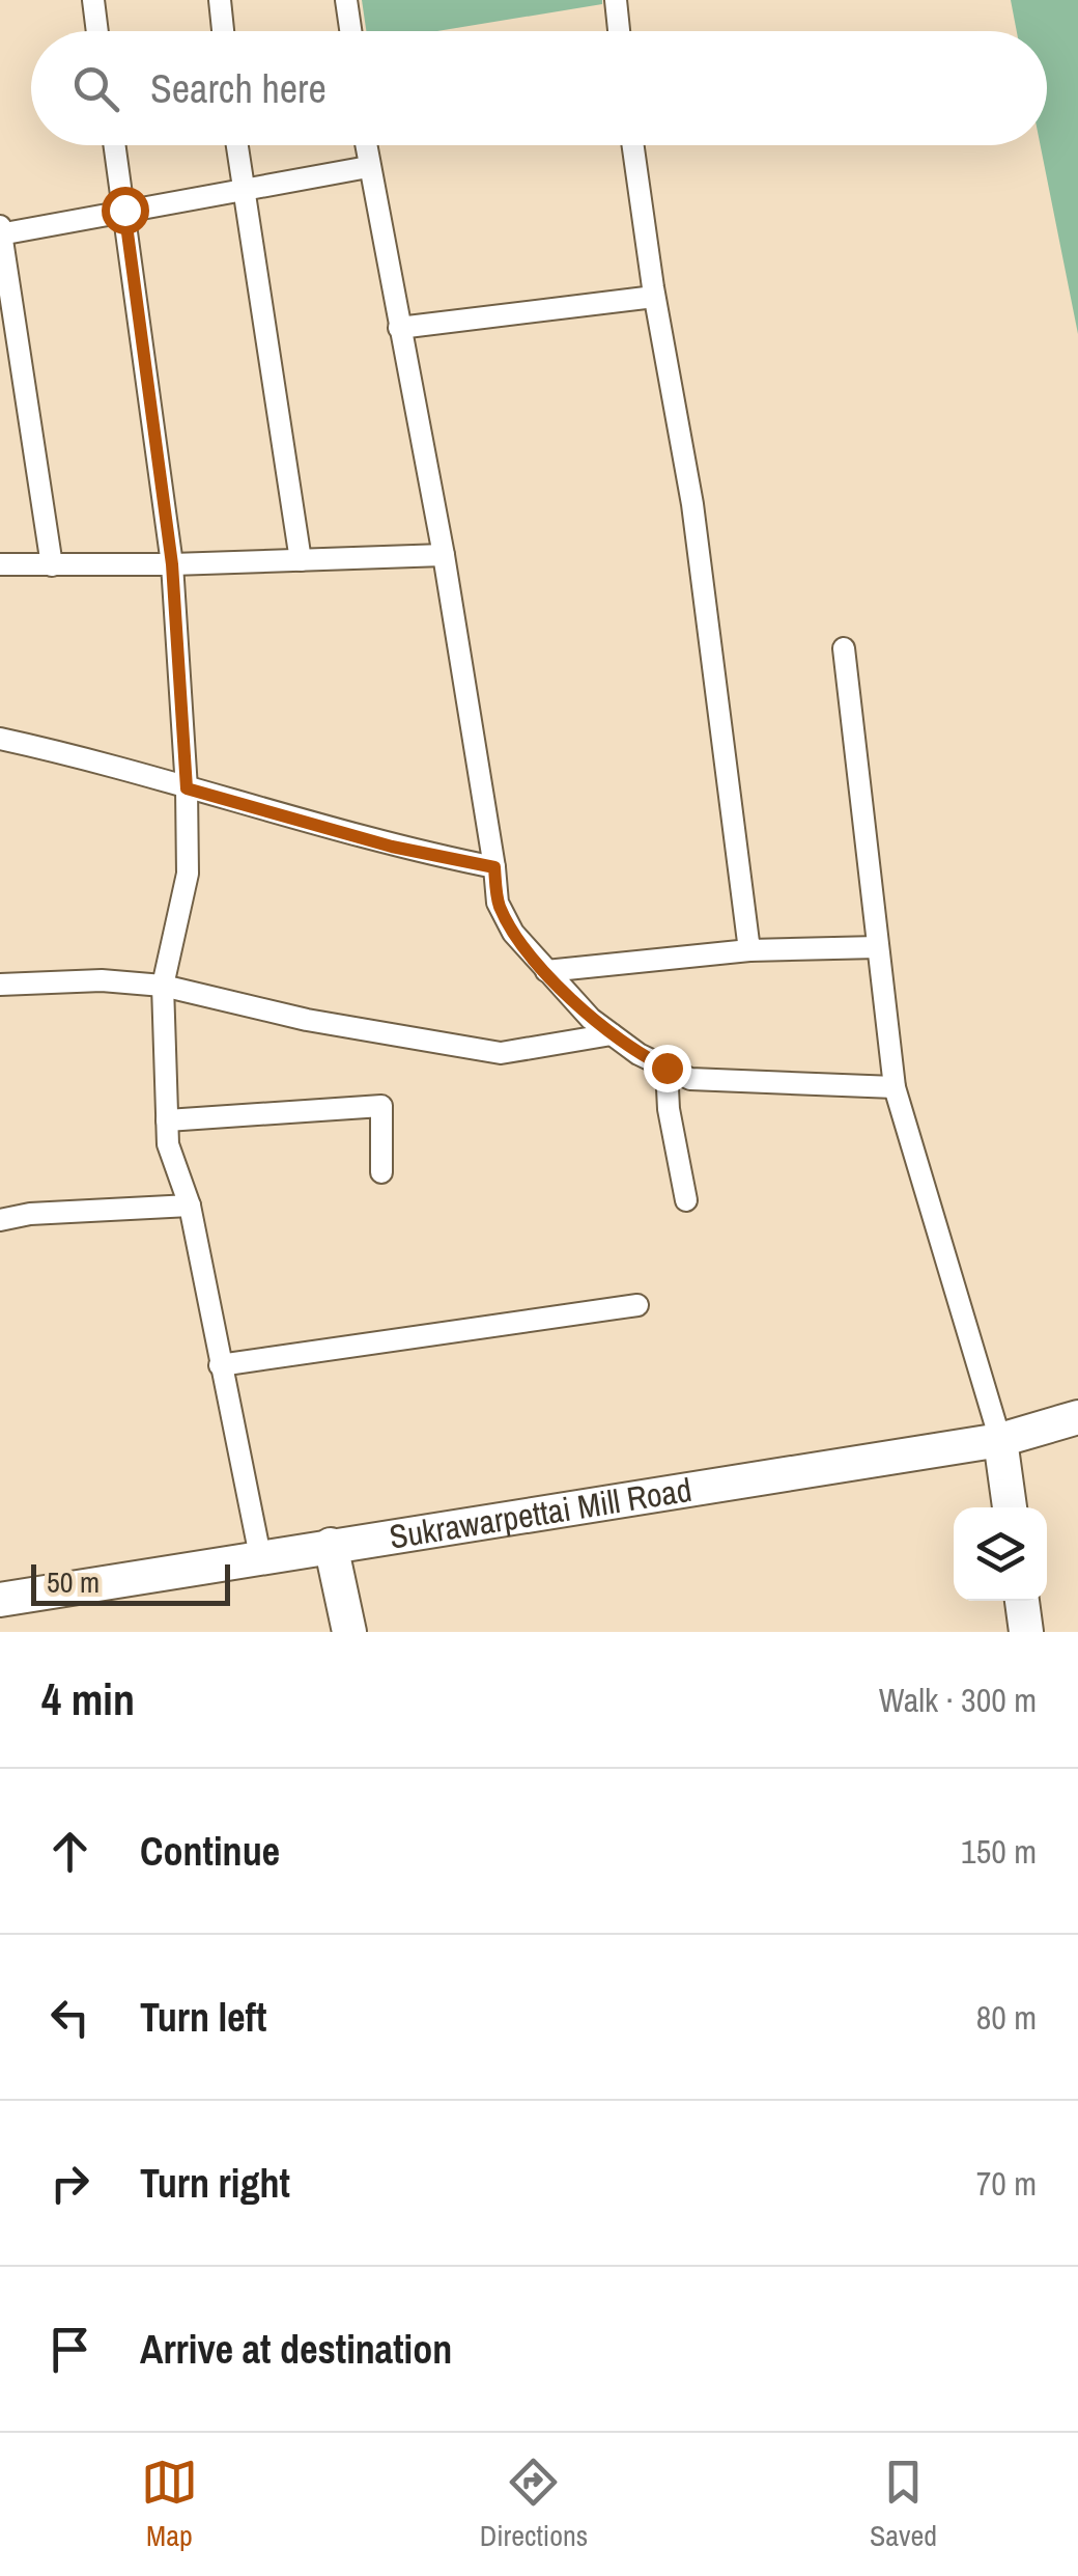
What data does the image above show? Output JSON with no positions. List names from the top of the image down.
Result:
{
  "streets": {
    "highway": ["Sukrawarpettai Mill Road"]
  },
  "scale_bar": "50 m",
  "page": {
    "search": "Search here",
    "scale": "50 m",
    "heading": ["4 min", "Walk · 300 m"],
    "list": [
      ["Continue", "150 m"],
      ["Turn left", "80 m"],
      ["Turn right", "70 m"],
      "Arrive at destination"
    ],
    "nav": ["Map", "Directions", "Saved"]
  }
}
